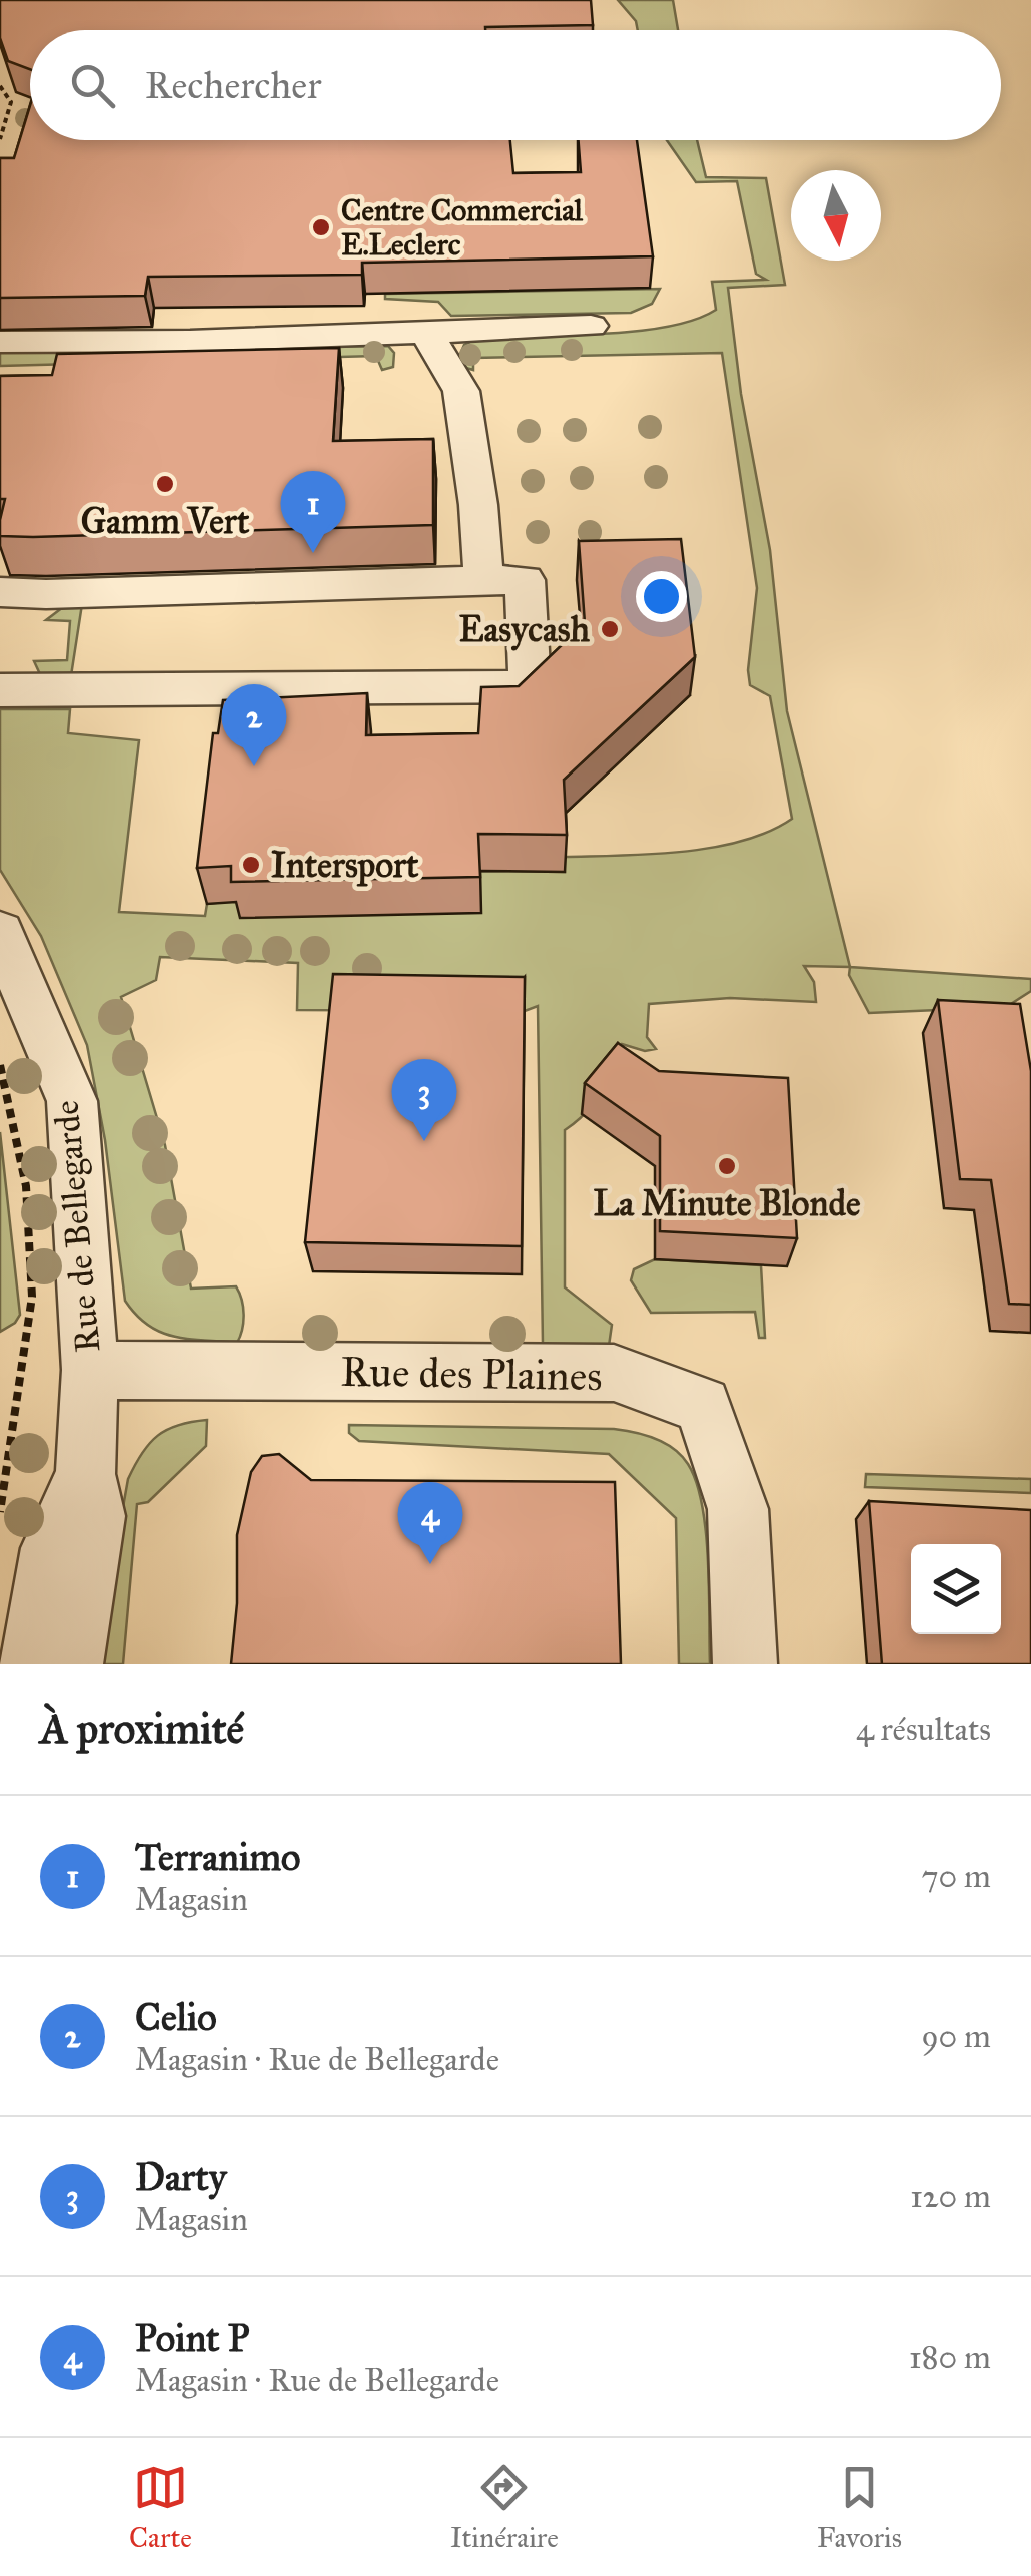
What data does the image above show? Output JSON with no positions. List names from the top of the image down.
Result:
{
  "streets": {
    "street": ["Rue de Bellegarde", "Rue des Plaines"]
  },
  "crossings": [
    ["Rue de Bellegarde", "Rue des Plaines"]
  ],
  "places": [
    "Centre Commercial E.Leclerc",
    "Gamm Vert",
    "Easycash",
    "Intersport",
    "La Minute Blonde"
  ],
  "north": "bottom",
  "page": {
    "search": "Rechercher",
    "pins": [
      "1",
      "2",
      "3",
      "4"
    ],
    "heading": ["À proximité", "4 résultats"],
    "list": [
      {
        "mark": "1",
        "name": "Terranimo",
        "note": "Magasin",
        "value": "70 m"
      },
      {
        "mark": "2",
        "name": "Celio",
        "note": "Magasin · Rue de Bellegarde",
        "value": "90 m"
      },
      {
        "mark": "3",
        "name": "Darty",
        "note": "Magasin",
        "value": "120 m"
      },
      {
        "mark": "4",
        "name": "Point P",
        "note": "Magasin · Rue de Bellegarde",
        "value": "180 m"
      }
    ],
    "nav": ["Carte", "Itinéraire", "Favoris"]
  }
}
